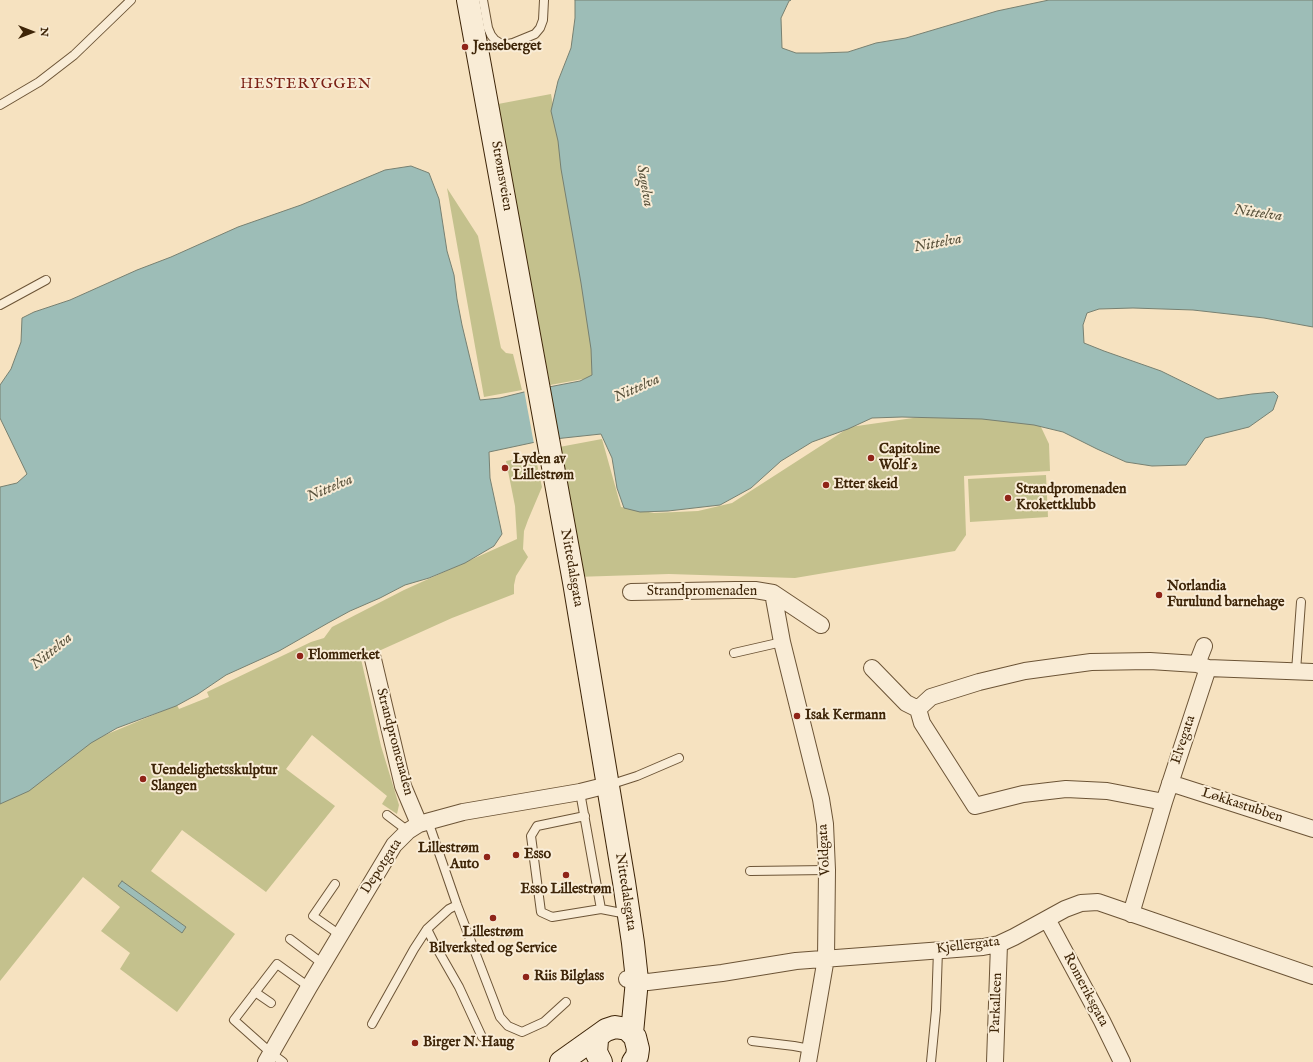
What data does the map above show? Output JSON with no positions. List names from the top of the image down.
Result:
{
  "streets": {
    "main road": ["Strømsveien", "Nittedalsgata"],
    "street": [
      "Strandpromenaden",
      "Elvegata",
      "Løkkastubben",
      "Voldgata",
      "Depotgata",
      "Kjellergata",
      "Romeriksgata",
      "Parkalleen"
    ]
  },
  "crossings": [
    ["Strømsveien", "Nittedalsgata"],
    ["Nittedalsgata", "Kjellergata"],
    ["Strandpromenaden", "Voldgata"],
    ["Strandpromenaden", "Depotgata"],
    ["Elvegata", "Løkkastubben"],
    ["Elvegata", "Kjellergata"],
    ["Voldgata", "Kjellergata"],
    ["Kjellergata", "Romeriksgata"],
    ["Kjellergata", "Parkalleen"]
  ],
  "districts": ["HESTERYGGEN"],
  "water": ["Sagelva", "Nittelva"],
  "places": [
    "Jenseberget",
    "Capitoline Wolf 2",
    "Lyden av Lillestrøm",
    "Etter skeid",
    "Strandpromenaden Krokettklubb",
    "Norlandia Furulund barnehage",
    "Flommerket",
    "Isak Kermann",
    "Uendelighetsskulptur Slangen",
    "Esso",
    "Lillestrøm Auto",
    "Esso Lillestrøm",
    "Lillestrøm Bilverksted og Service",
    "Riis Bilglass",
    "Birger N. Haug"
  ],
  "north": "right"
}
